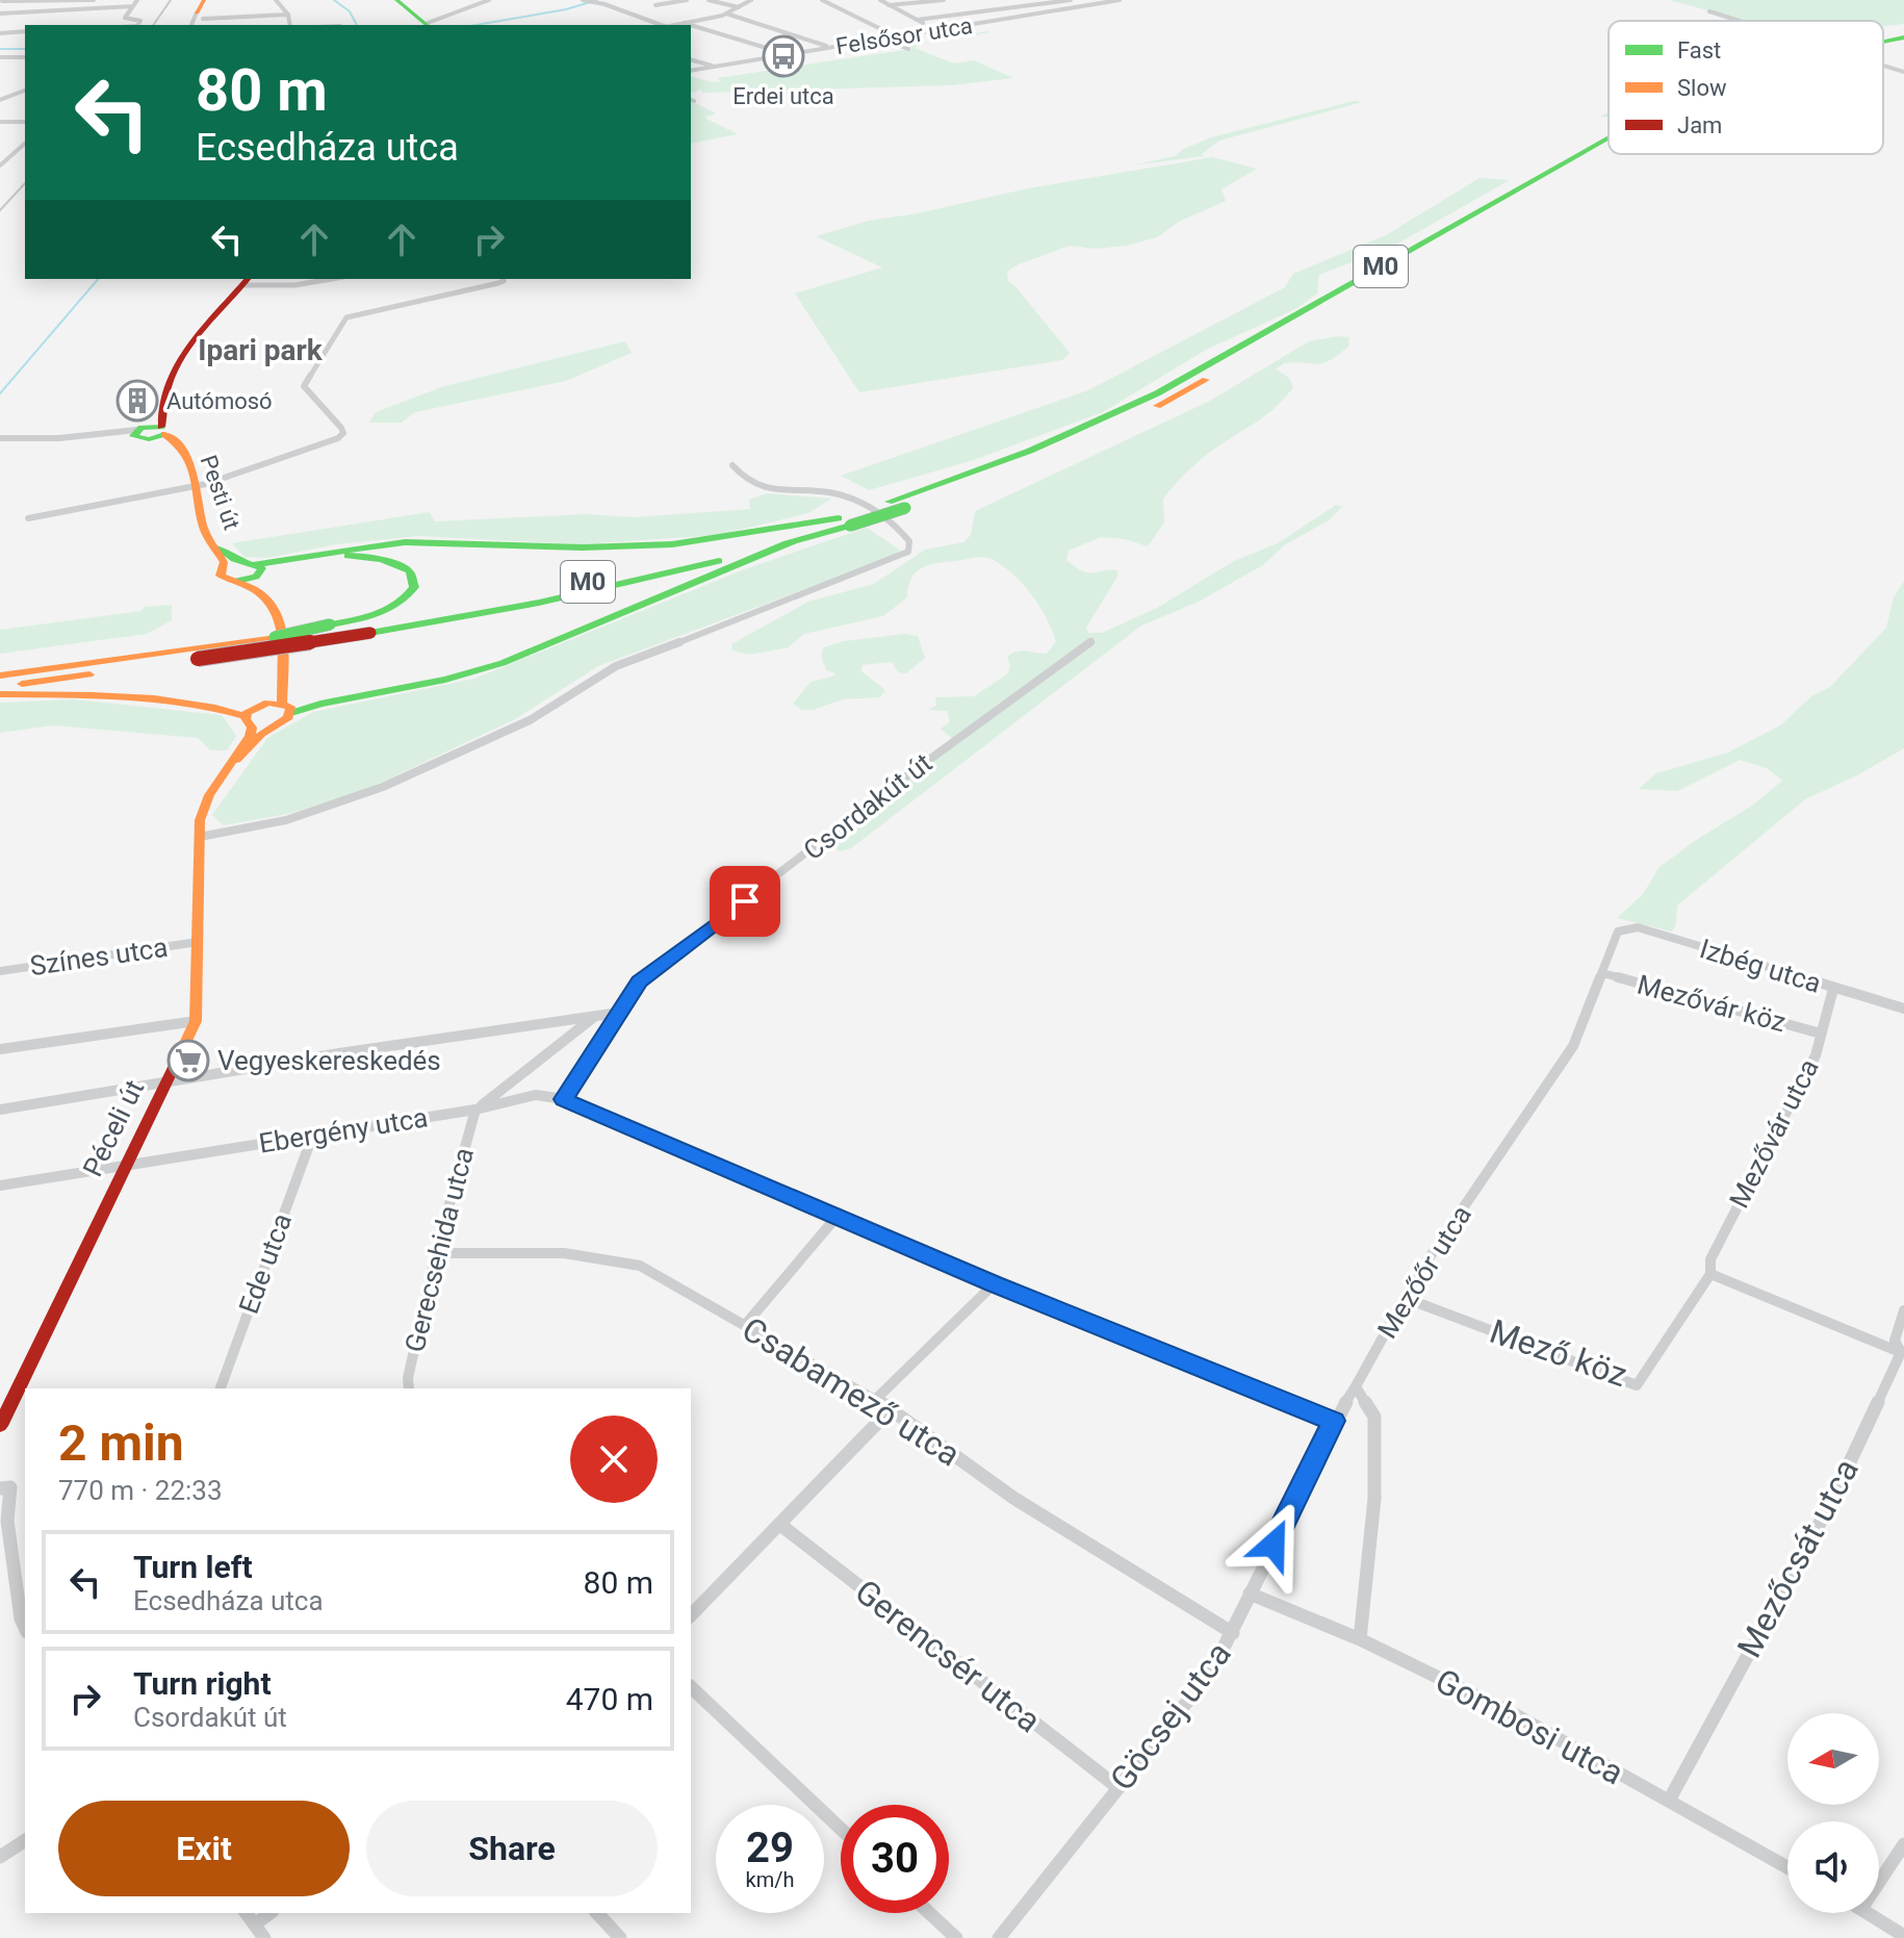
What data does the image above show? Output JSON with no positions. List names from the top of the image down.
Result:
{
  "streets": {
    "main road": ["M0", "Pesti út", "Péceli út"],
    "street": [
      "Felsősor utca",
      "Csordakút út",
      "Színes utca",
      "Izbég utca",
      "Mezővár köz",
      "Ebergény utca",
      "Mezővár utca",
      "Gerecsehida utca",
      "Ede utca",
      "Mezőőr utca",
      "Mező köz",
      "Csabamező utca",
      "Mezőcsát utca",
      "Gerencsér utca",
      "Göcsej utca",
      "Gombosi utca"
    ]
  },
  "crossings": [
    ["Csordakút út", "Ebergény utca"],
    ["Színes utca", "Péceli út"],
    ["Izbég utca", "Mezővár utca"],
    ["Izbég utca", "Mezőőr utca"],
    ["Mezővár köz", "Mezővár utca"],
    ["Mezővár köz", "Mezőőr utca"],
    ["Péceli út", "Ebergény utca"],
    ["Ebergény utca", "Gerecsehida utca"],
    ["Ebergény utca", "Ede utca"],
    ["Mezővár utca", "Mező köz"],
    ["Gerecsehida utca", "Csabamező utca"],
    ["Mezőőr utca", "Mező köz"],
    ["Mezőőr utca", "Göcsej utca"],
    ["Csabamező utca", "Göcsej utca"],
    ["Mezőcsát utca", "Gombosi utca"],
    ["Gerencsér utca", "Göcsej utca"],
    ["Göcsej utca", "Gombosi utca"]
  ],
  "districts": ["Ipari park"],
  "places": {
    "bus stop": ["Erdei utca"],
    "building": ["Autómosó"],
    "supermarket": ["Vegyeskereskedés"]
  },
  "legend": ["Fast", "Slow", "Jam"],
  "north": "left",
  "page": {
    "turn": ["80 m", "Ecsedháza utca"],
    "heading": ["2 min", "770 m · 22:33"],
    "list": [
      {
        "name": "Turn left",
        "note": "Ecsedháza utca",
        "value": "80 m"
      },
      {
        "name": "Turn right",
        "note": "Csordakút út",
        "value": "470 m"
      }
    ],
    "buttons": ["Exit", "Share"],
    "speed": "29 km/h",
    "limit": "30"
  }
}
